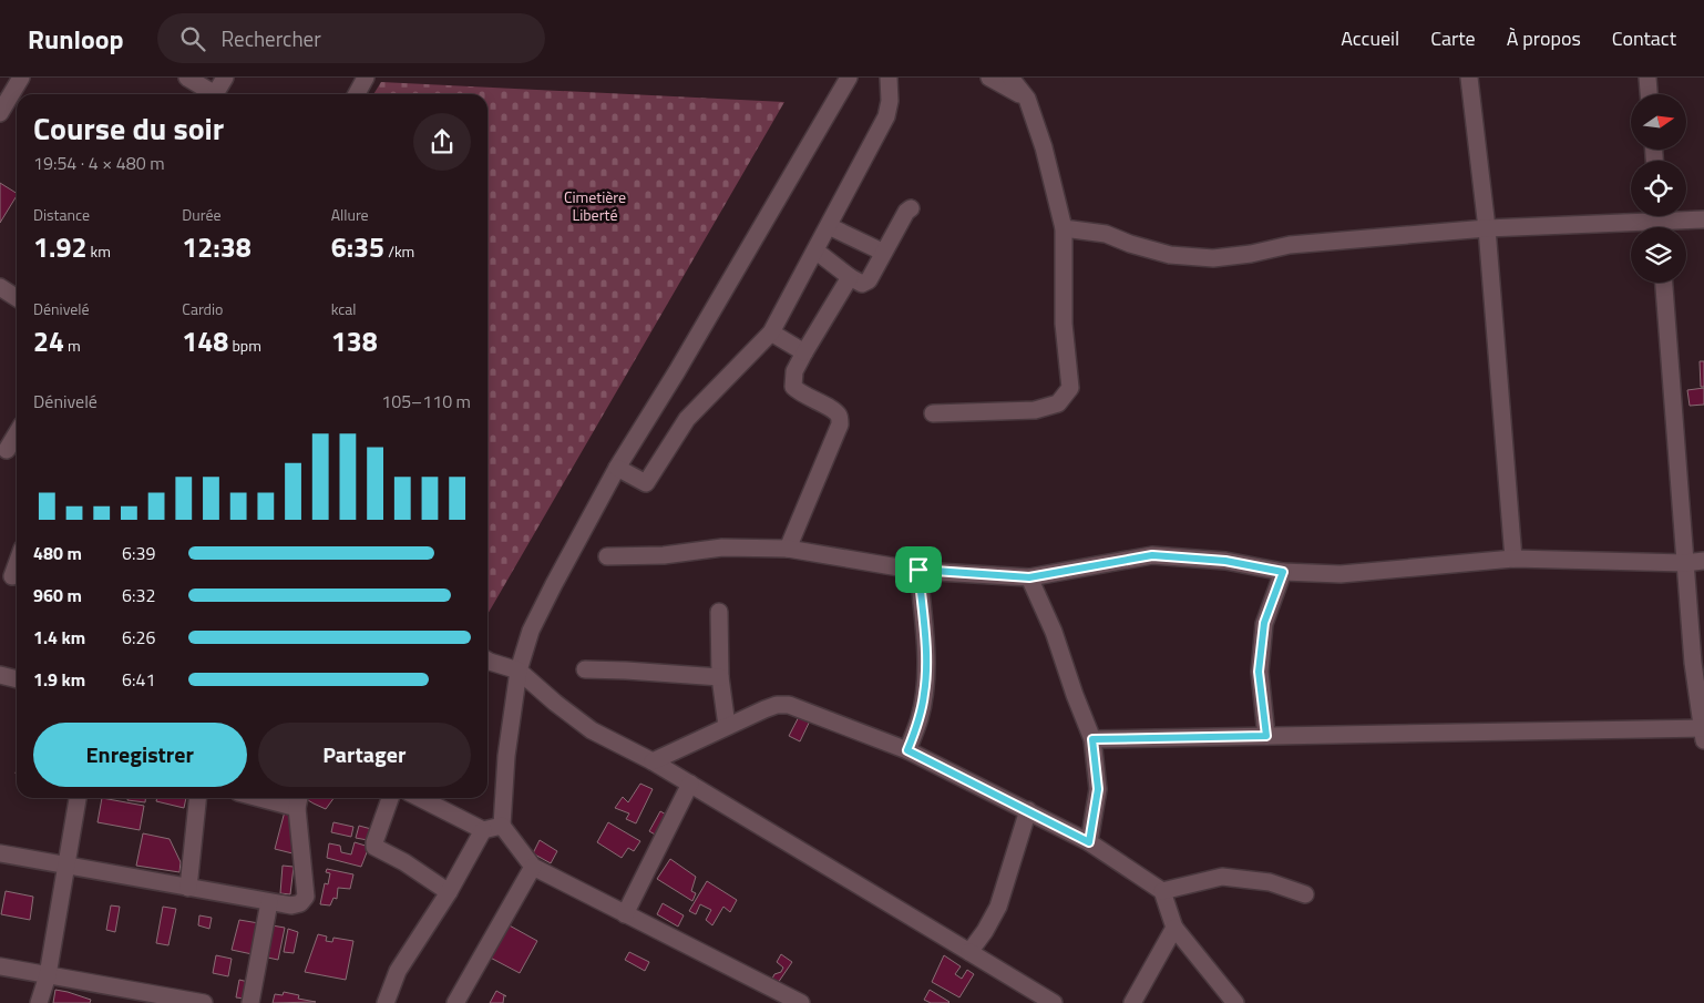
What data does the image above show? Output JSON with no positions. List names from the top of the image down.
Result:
{
  "parks": ["Cimetière Liberté"],
  "north": "right",
  "page": {
    "header": "Runloop",
    "search": "Rechercher",
    "nav": [
      "Accueil",
      "Carte",
      "À propos",
      "Contact"
    ],
    "heading": ["Course du soir", "19:54 · 4 × 480 m"],
    "stats": [
      ["Distance", "1.92 km"],
      ["Durée", "12:38"],
      ["Allure", "6:35 /km"],
      ["Dénivelé", "24 m"],
      ["Cardio", "148 bpm"],
      ["kcal", "138"]
    ],
    "chart": ["Dénivelé", "105–110 m"],
    "list": [
      {
        "name": "480 m",
        "note": "6:39"
      },
      {
        "name": "960 m",
        "note": "6:32"
      },
      {
        "name": "1.4 km",
        "note": "6:26"
      },
      {
        "name": "1.9 km",
        "note": "6:41"
      }
    ],
    "buttons": ["Enregistrer", "Partager"]
  }
}
